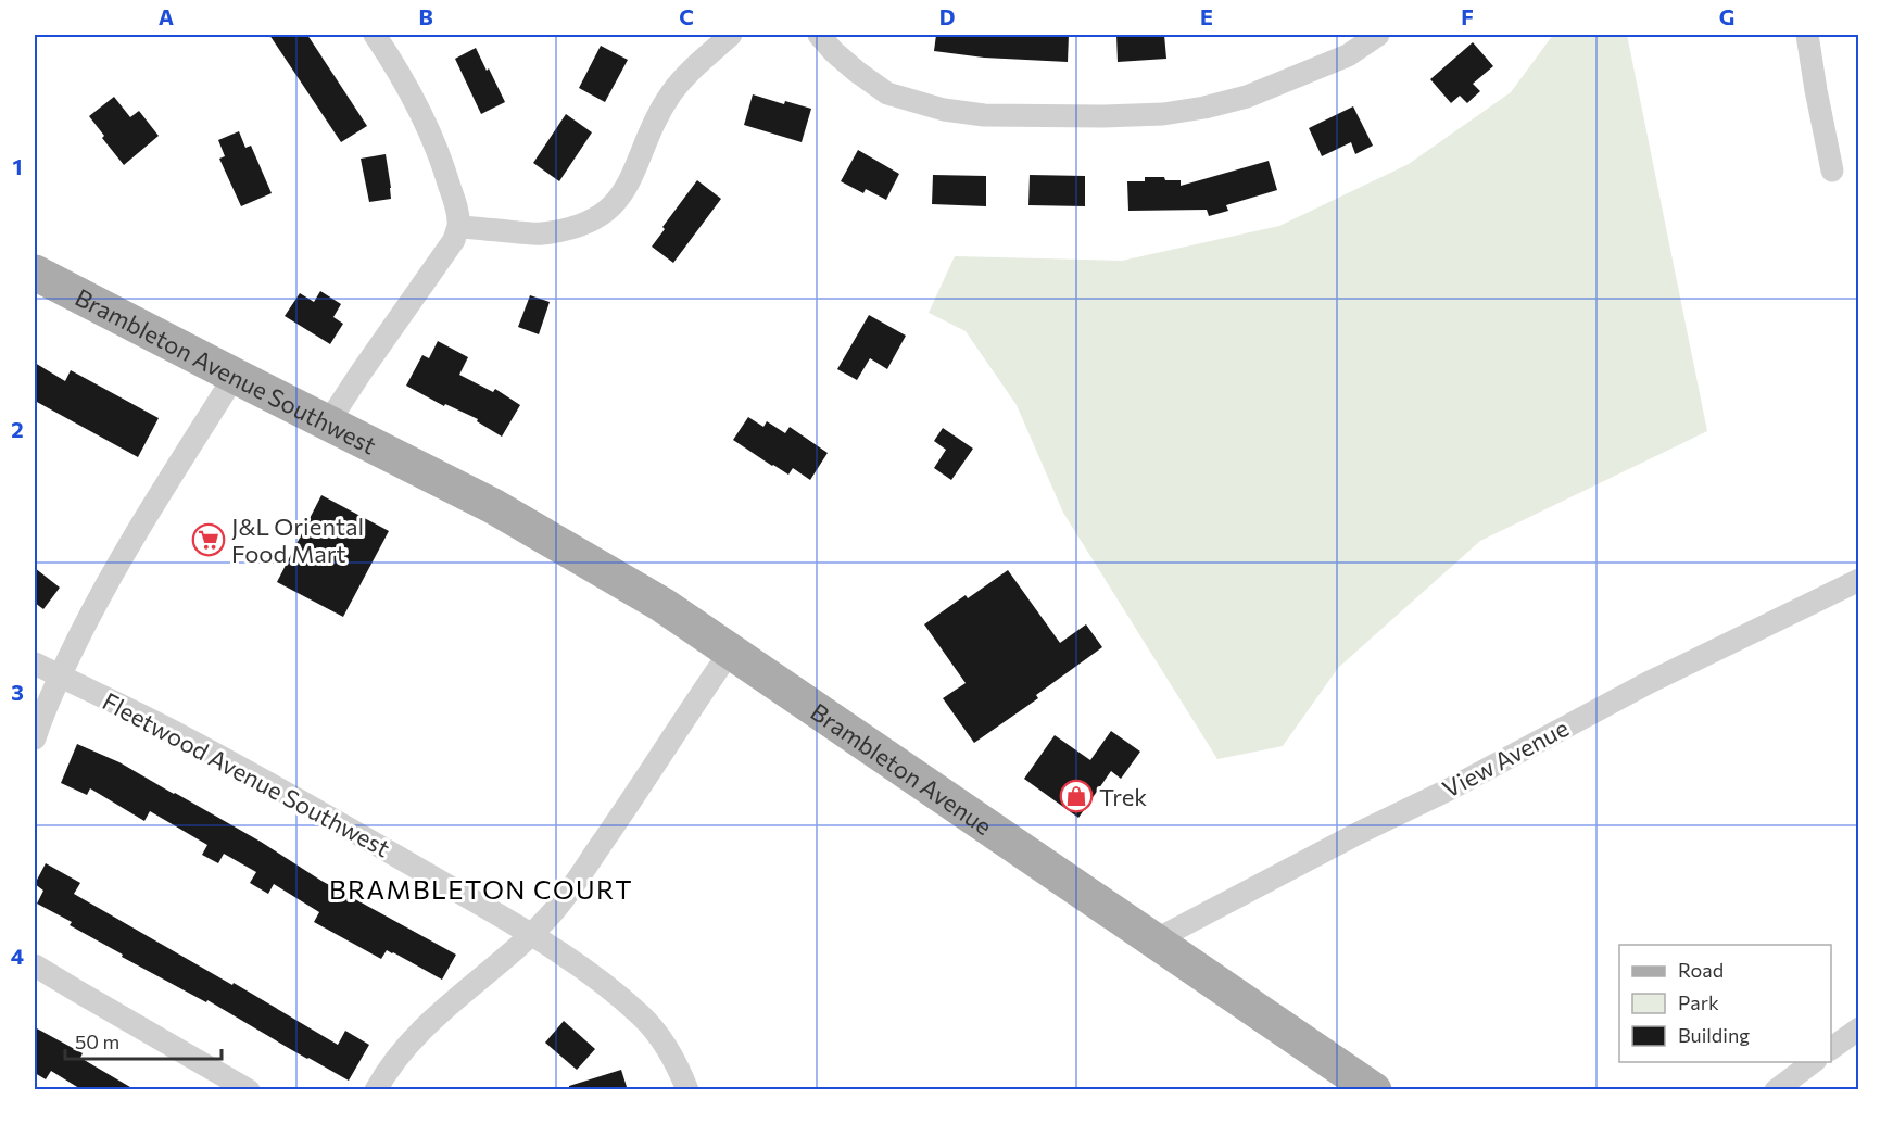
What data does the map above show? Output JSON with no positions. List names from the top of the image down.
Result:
{
  "streets": {
    "main road": ["Brambleton Avenue Southwest", "Brambleton Avenue"],
    "street": ["View Avenue", "Fleetwood Avenue Southwest"]
  },
  "crossings": [
    ["Brambleton Avenue Southwest", "Brambleton Avenue"],
    ["View Avenue", "Brambleton Avenue"]
  ],
  "districts": ["BRAMBLETON COURT"],
  "places": {
    "supermarket": ["J&L Oriental Food Mart"],
    "shop": ["Trek"]
  },
  "legend": ["Road", "Park", "Building"],
  "scale_bar": "50 m",
  "grid": {
    "columns": [
      "A",
      "B",
      "C",
      "D",
      "E",
      "F",
      "G"
    ],
    "rows": [
      "1",
      "2",
      "3",
      "4"
    ]
  }
}
